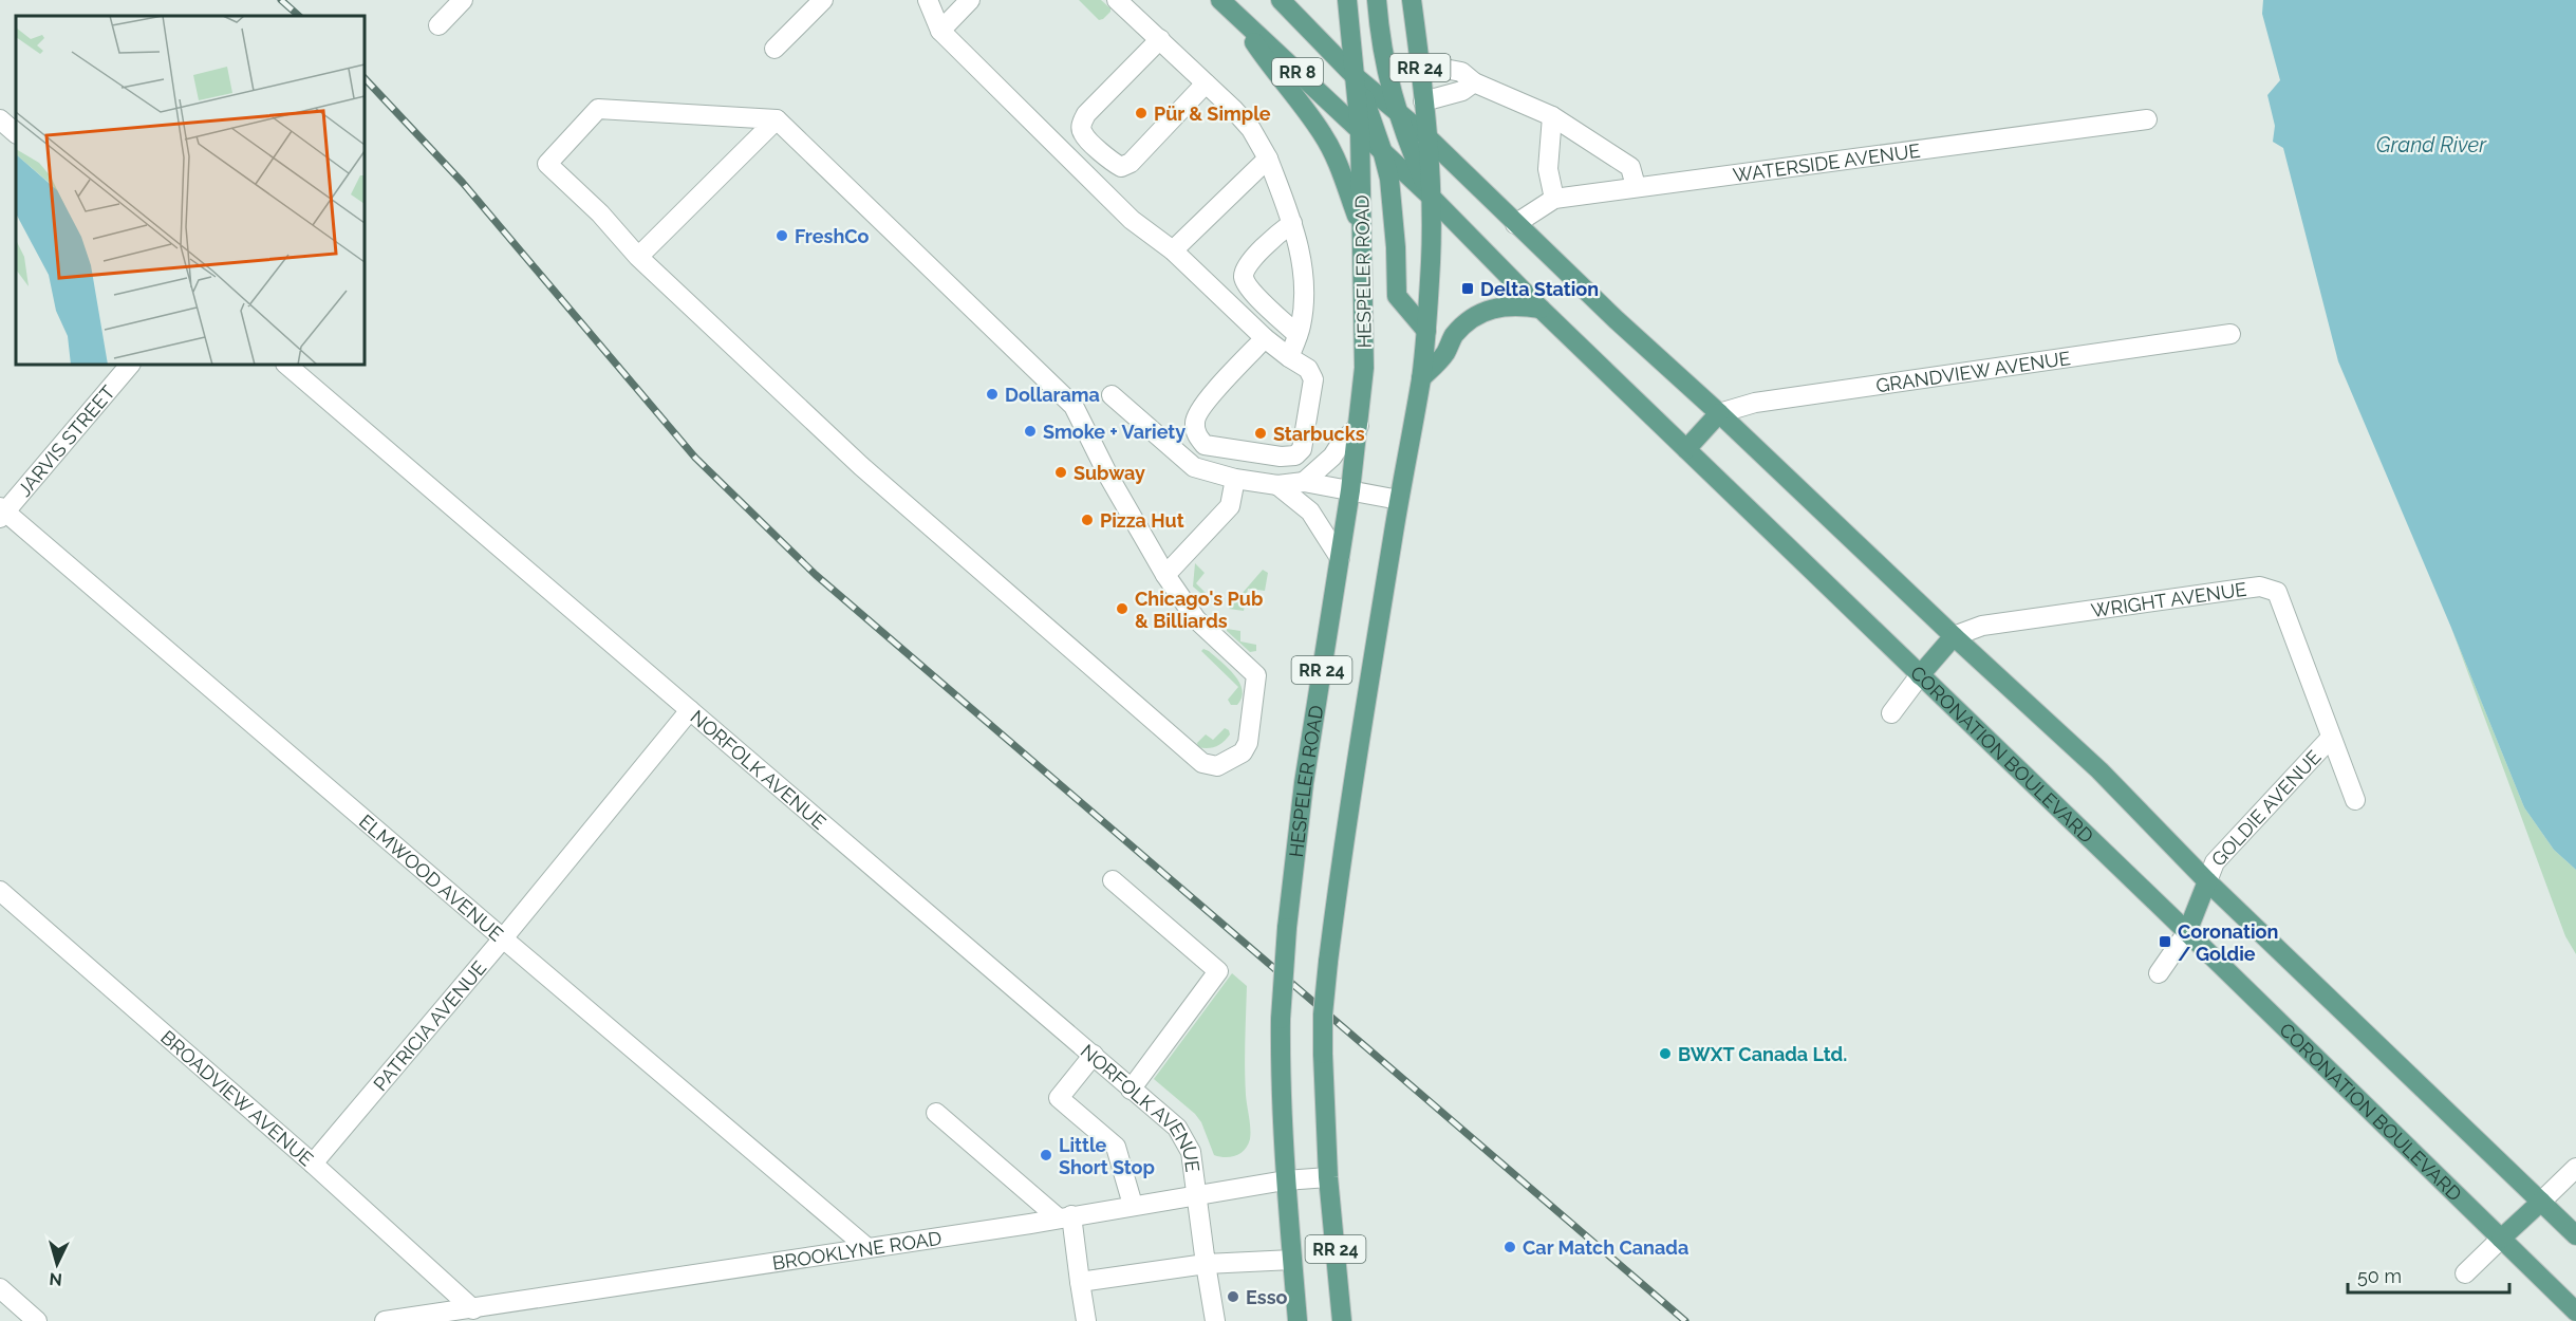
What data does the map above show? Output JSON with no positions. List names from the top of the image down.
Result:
{
  "streets": {
    "main road": [
      "RR 24",
      "RR 8",
      "HESPELER ROAD",
      "CORONATION BOULEVARD"
    ],
    "street": [
      "WATERSIDE AVENUE",
      "GRANDVIEW AVENUE",
      "JARVIS STREET",
      "WRIGHT AVENUE",
      "NORFOLK AVENUE",
      "GOLDIE AVENUE",
      "ELMWOOD AVENUE",
      "PATRICIA AVENUE",
      "BROADVIEW AVENUE",
      "BROOKLYNE ROAD"
    ]
  },
  "crossings": [
    ["RR 24", "RR 8"],
    ["RR 24", "HESPELER ROAD"],
    ["RR 24", "CORONATION BOULEVARD"],
    ["RR 24", "BROOKLYNE ROAD"],
    ["RR 8", "WATERSIDE AVENUE"],
    ["RR 8", "HESPELER ROAD"],
    ["RR 8", "GRANDVIEW AVENUE"],
    ["RR 8", "WRIGHT AVENUE"],
    ["RR 8", "CORONATION BOULEVARD"],
    ["RR 8", "GOLDIE AVENUE"],
    ["HESPELER ROAD", "BROOKLYNE ROAD"],
    ["JARVIS STREET", "ELMWOOD AVENUE"],
    ["WRIGHT AVENUE", "GOLDIE AVENUE"],
    ["NORFOLK AVENUE", "PATRICIA AVENUE"],
    ["NORFOLK AVENUE", "BROOKLYNE ROAD"],
    ["ELMWOOD AVENUE", "PATRICIA AVENUE"],
    ["ELMWOOD AVENUE", "BROOKLYNE ROAD"],
    ["PATRICIA AVENUE", "BROADVIEW AVENUE"],
    ["BROADVIEW AVENUE", "BROOKLYNE ROAD"]
  ],
  "water": ["Grand River"],
  "places": {
    "other": [
      "Pür & Simple",
      "FreshCo",
      "Dollarama",
      "Smoke + Variety",
      "Starbucks",
      "Subway",
      "Pizza Hut",
      "Chicago's Pub & Billiards",
      "BWXT Canada Ltd.",
      "Little Short Stop",
      "Car Match Canada",
      "Esso"
    ],
    "transit": ["Delta Station", "Coronation / Goldie"]
  },
  "scale_bar": "50 m",
  "north": "bottom"
}
